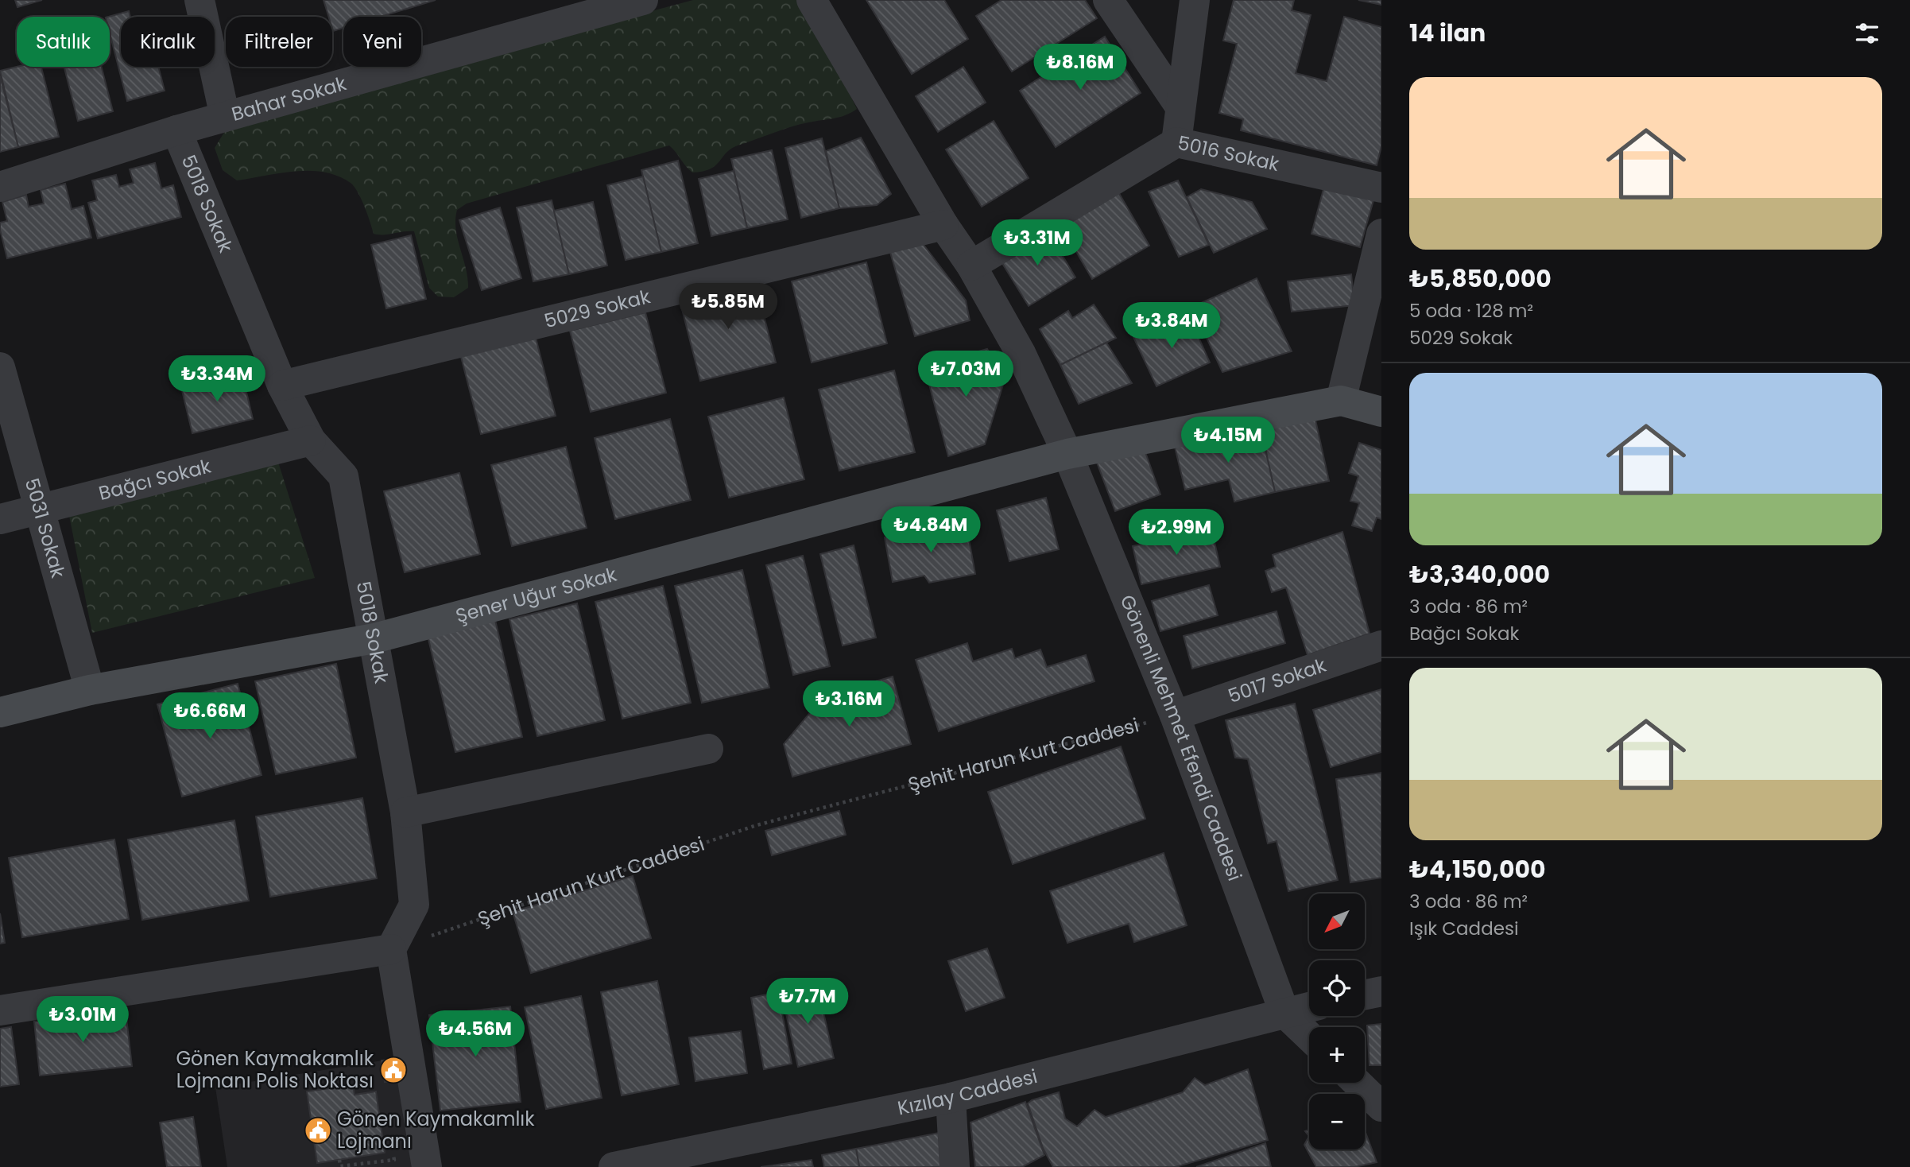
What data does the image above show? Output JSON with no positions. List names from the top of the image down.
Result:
{
  "streets": {
    "street": [
      "Bahar Sokak",
      "5016 Sokak",
      "5018 Sokak",
      "5029 Sokak",
      "Bağcı Sokak",
      "5031 Sokak",
      "Şener Uğur Sokak",
      "5017 Sokak",
      "Gönenli Mehmet Efendi Caddesi",
      "Kızılay Caddesi"
    ],
    "path": ["Şehit Harun Kurt Caddesi"]
  },
  "crossings": [
    ["Bahar Sokak", "5018 Sokak"],
    ["5016 Sokak", "Gönenli Mehmet Efendi Caddesi"],
    ["5018 Sokak", "5029 Sokak"],
    ["5018 Sokak", "Bağcı Sokak"],
    ["5018 Sokak", "Şener Uğur Sokak"],
    ["5018 Sokak", "Şehit Harun Kurt Caddesi"],
    ["5029 Sokak", "Gönenli Mehmet Efendi Caddesi"],
    ["Bağcı Sokak", "5031 Sokak"],
    ["5031 Sokak", "Şener Uğur Sokak"],
    ["Şener Uğur Sokak", "Gönenli Mehmet Efendi Caddesi"],
    ["5017 Sokak", "Gönenli Mehmet Efendi Caddesi"],
    ["5017 Sokak", "Şehit Harun Kurt Caddesi"],
    ["Gönenli Mehmet Efendi Caddesi", "Şehit Harun Kurt Caddesi"],
    ["Gönenli Mehmet Efendi Caddesi", "Kızılay Caddesi"]
  ],
  "places": {
    "public building": ["Gönen Kaymakamlık Lojmanı Polis Noktası", "Gönen Kaymakamlık Lojmanı"]
  },
  "north": "bottom left",
  "page": {
    "heading": "14 ilan",
    "chip": [
      "Satılık",
      "Kiralık",
      "Filtreler",
      "Yeni"
    ],
    "price": [
      "₺8.16M",
      "₺3.31M",
      "₺5.85M",
      "₺3.84M",
      "₺7.03M",
      "₺3.34M",
      "₺4.15M",
      "₺4.84M",
      "₺2.99M",
      "₺3.16M",
      "₺6.66M",
      "₺7.7M",
      "₺3.01M",
      "₺4.56M"
    ],
    "list": [
      {
        "name": "₺5,850,000",
        "note": "5 oda · 128 m² · 5029 Sokak"
      },
      {
        "name": "₺3,340,000",
        "note": "3 oda · 86 m² · Bağcı Sokak"
      },
      {
        "name": "₺4,150,000",
        "note": "3 oda · 86 m² · Işık Caddesi"
      }
    ],
    "map_buttons": ["+", "−"]
  }
}
